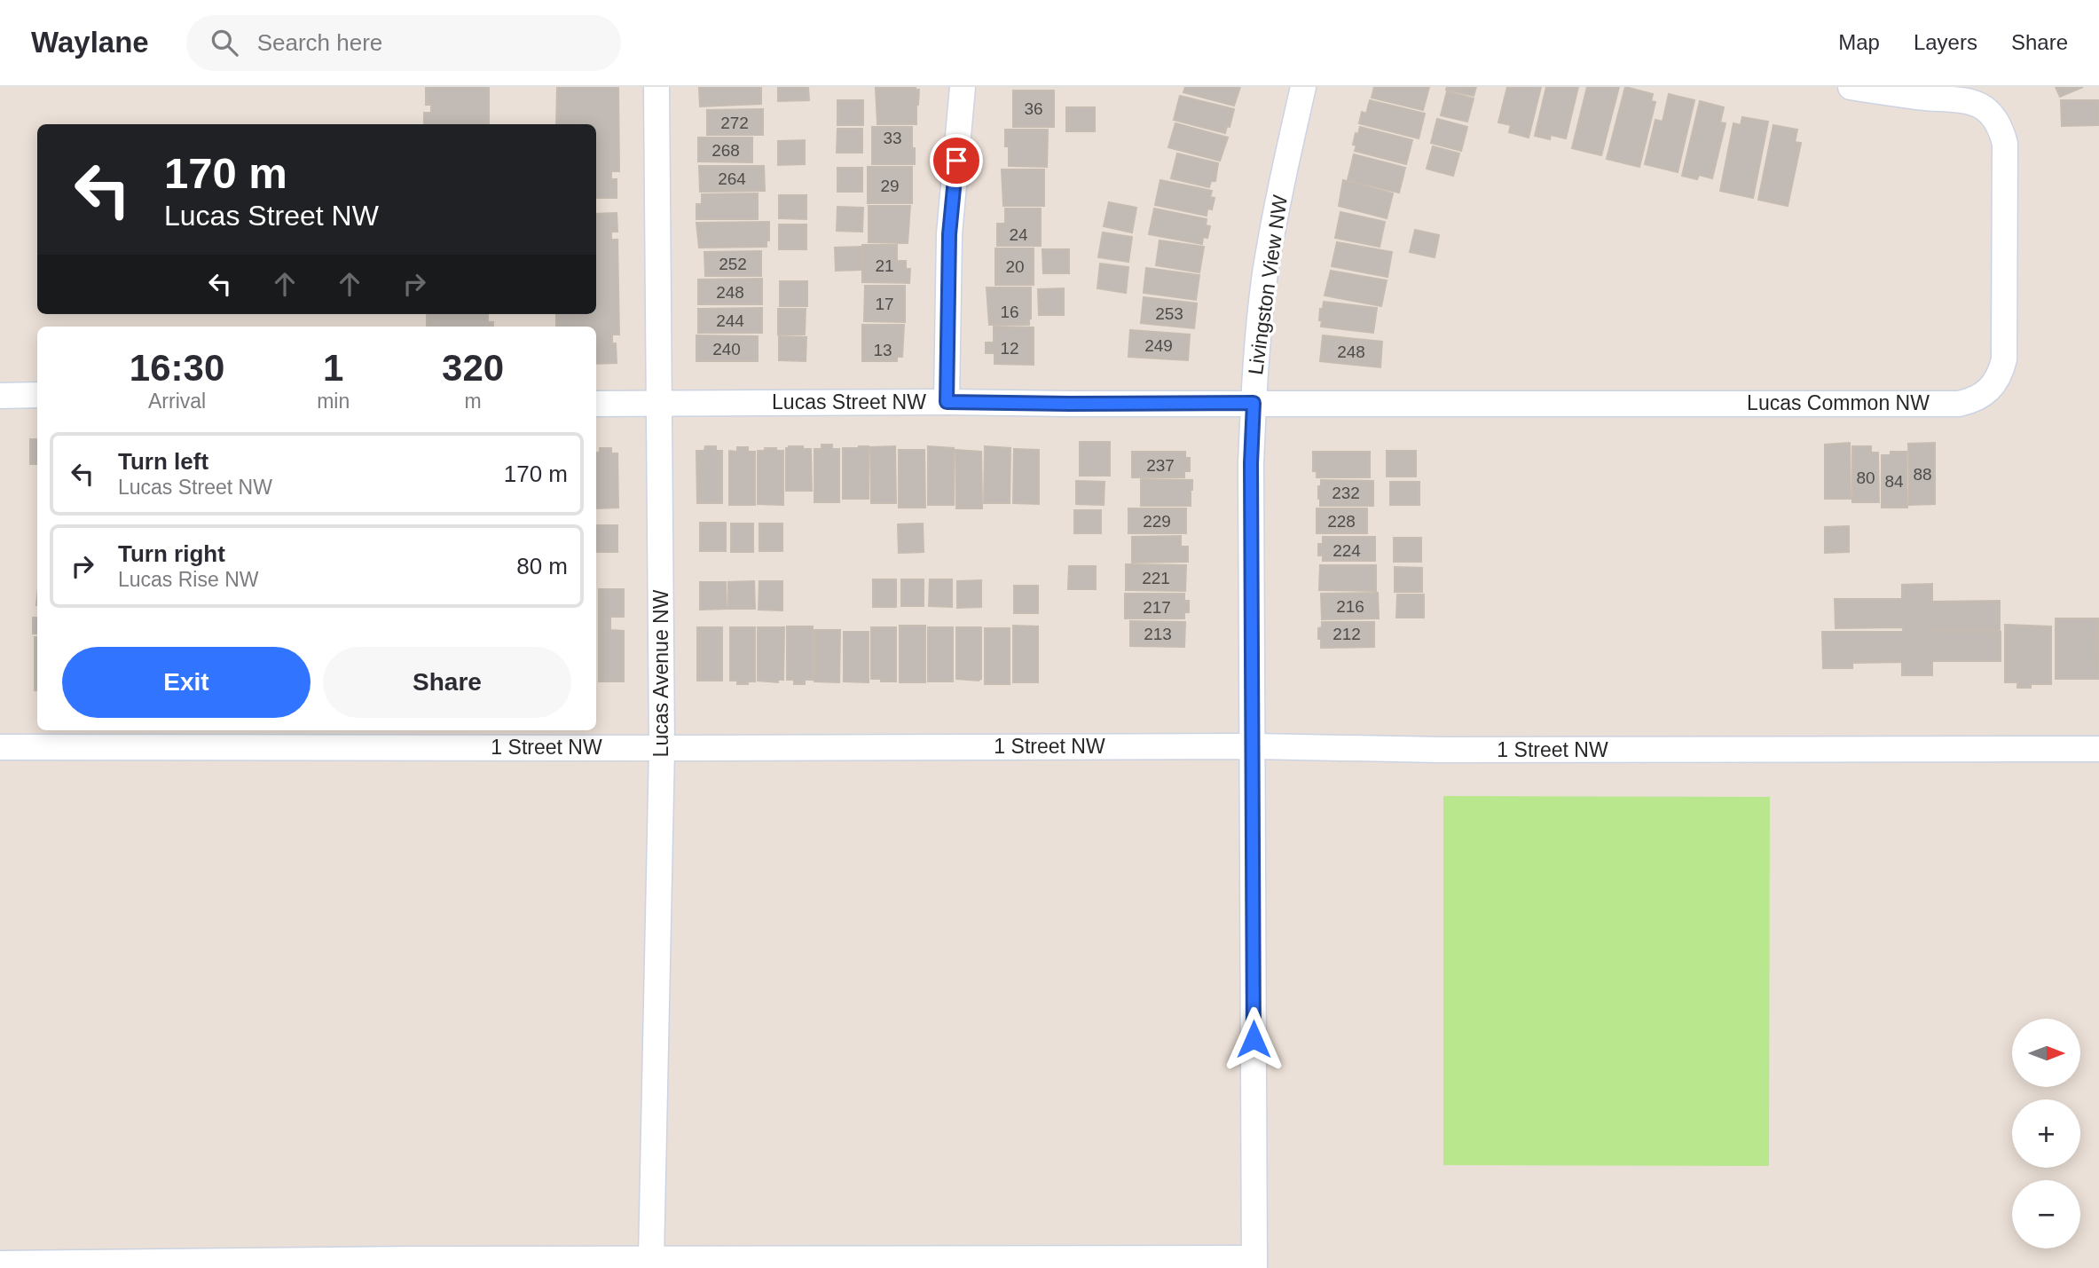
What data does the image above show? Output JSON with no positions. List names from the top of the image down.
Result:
{
  "streets": {
    "street": [
      "Livingston View NW",
      "Lucas Street NW",
      "Lucas Common NW",
      "Lucas Avenue NW",
      "1 Street NW"
    ]
  },
  "crossings": [
    ["Livingston View NW", "Lucas Street NW"],
    ["Livingston View NW", "Lucas Common NW"],
    ["Livingston View NW", "1 Street NW"],
    ["Lucas Street NW", "Lucas Common NW"],
    ["Lucas Street NW", "Lucas Avenue NW"],
    ["Lucas Avenue NW", "1 Street NW"]
  ],
  "house_numbers": [
    "36",
    "272",
    "33",
    "268",
    "264",
    "29",
    "24",
    "252",
    "21",
    "20",
    "248",
    "17",
    "16",
    "253",
    "244",
    "249",
    "12",
    "240",
    "13",
    "248",
    "237",
    "88",
    "80",
    "84",
    "232",
    "229",
    "228",
    "224",
    "221",
    "216",
    "217",
    "213",
    "212"
  ],
  "north": "right",
  "page": {
    "header": "Waylane",
    "search": "Search here",
    "nav": ["Map", "Layers", "Share"],
    "turn": ["170 m", "Lucas Street NW"],
    "eta": [
      "16:30",
      "Arrival",
      "1",
      "min",
      "320",
      "m"
    ],
    "list": [
      {
        "name": "Turn left",
        "note": "Lucas Street NW",
        "value": "170 m"
      },
      {
        "name": "Turn right",
        "note": "Lucas Rise NW",
        "value": "80 m"
      }
    ],
    "buttons": ["Exit", "Share"],
    "map_buttons": ["+", "−"]
  }
}
